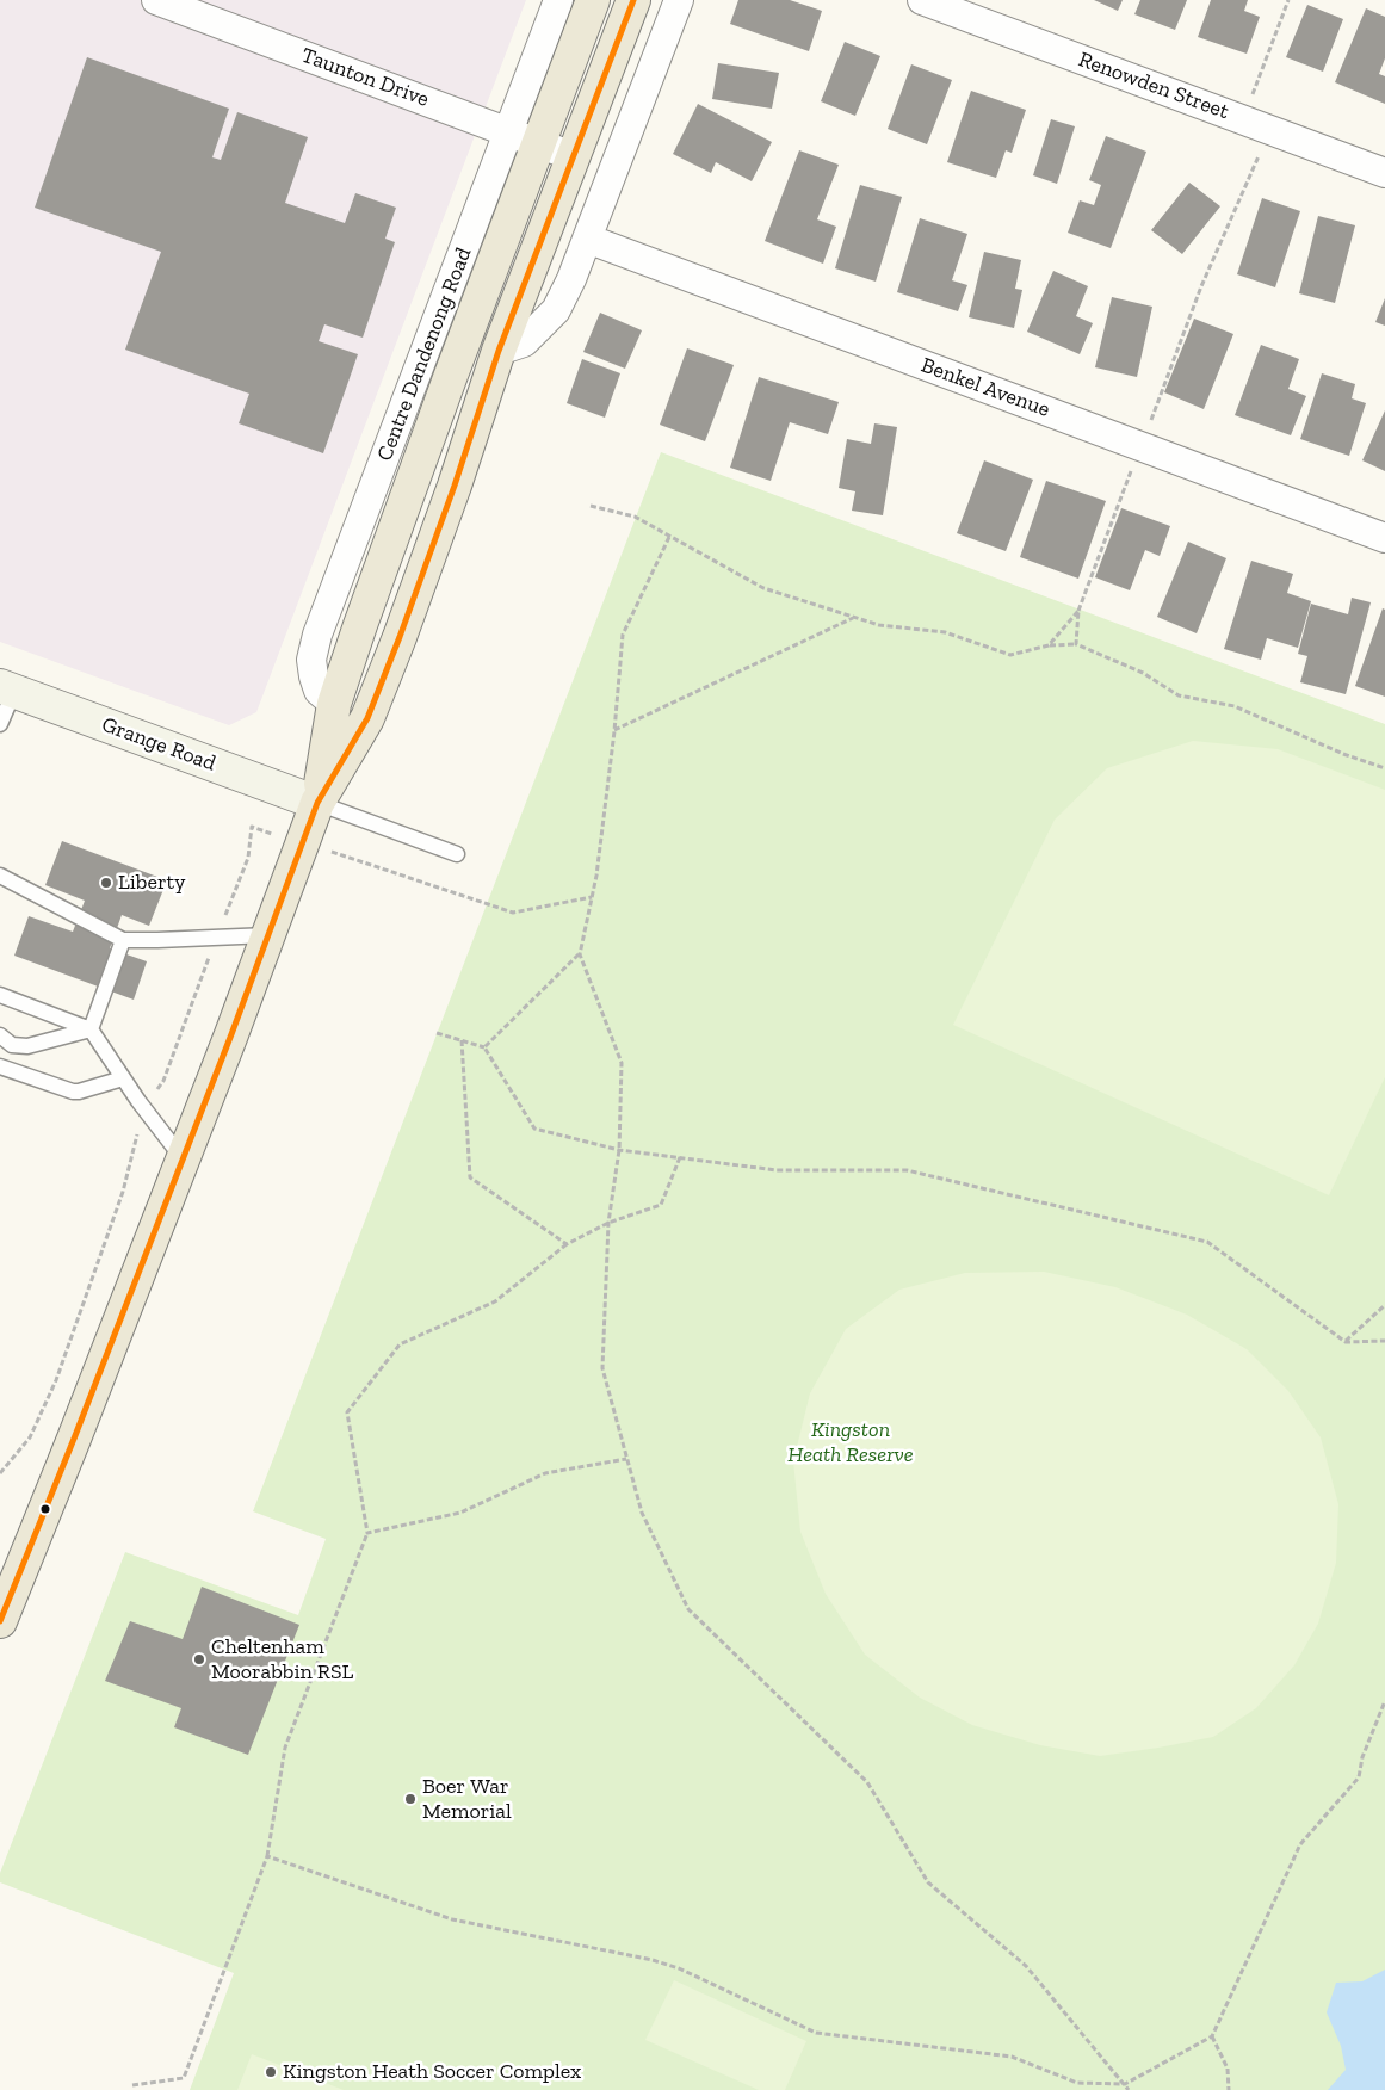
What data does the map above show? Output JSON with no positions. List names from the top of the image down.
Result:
{
  "streets": {
    "main road": ["Centre Dandenong Road", "Grange Road"],
    "street": ["Taunton Drive", "Renowden Street", "Benkel Avenue"]
  },
  "crossings": [
    ["Taunton Drive", "Centre Dandenong Road"],
    ["Centre Dandenong Road", "Grange Road"]
  ],
  "parks": ["Kingston Heath Reserve"],
  "places": [
    "Liberty",
    "Cheltenham Moorabbin RSL",
    "Boer War Memorial",
    "Kingston Heath Soccer Complex"
  ]
}
